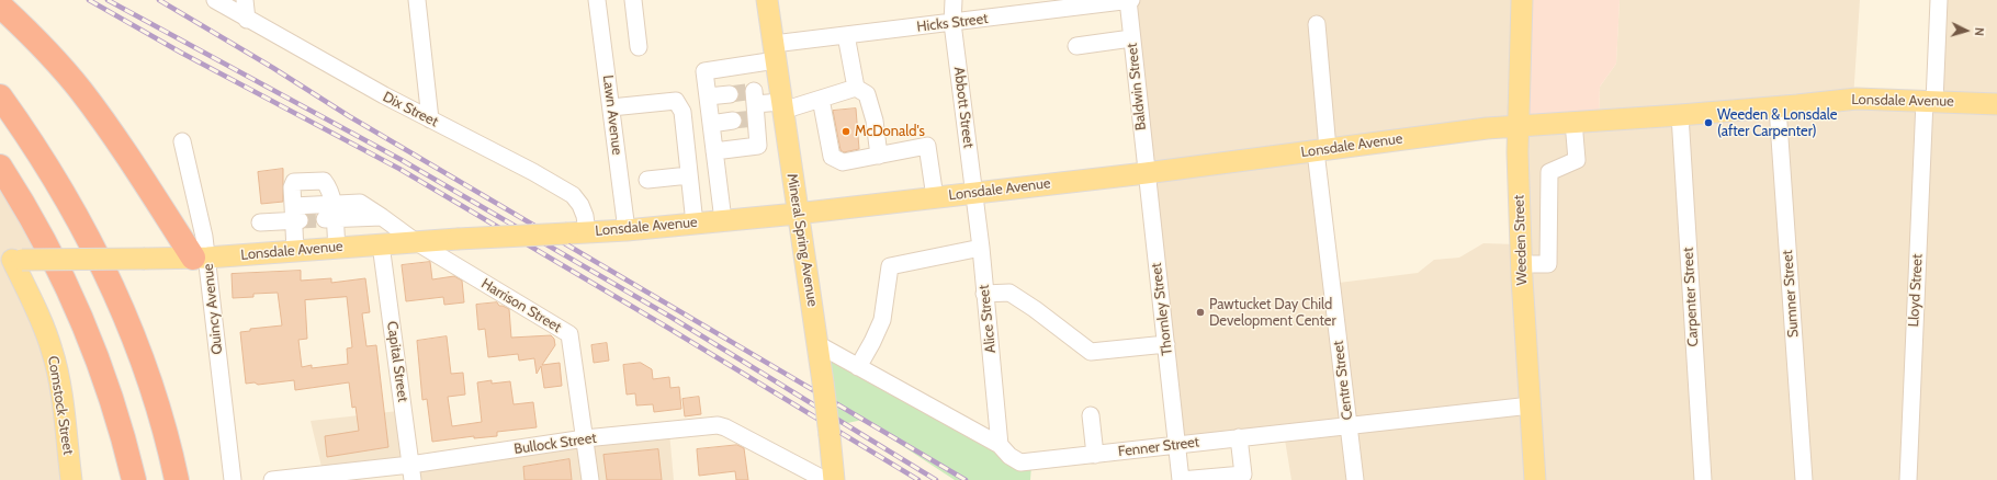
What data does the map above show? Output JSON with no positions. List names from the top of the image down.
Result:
{
  "streets": {
    "main road": [
      "Lonsdale Avenue",
      "Mineral Spring Avenue",
      "Weeden Street",
      "Comstock Street"
    ],
    "street": [
      "Hicks Street",
      "Baldwin Street",
      "Abbott Street",
      "Dix Street",
      "Lawn Avenue",
      "Lloyd Street",
      "Sumner Street",
      "Carpenter Street",
      "Harrison Street",
      "Quincy Avenue",
      "Thornley Street",
      "Alice Street",
      "Capital Street",
      "Centre Street",
      "Bullock Street",
      "Fenner Street"
    ]
  },
  "crossings": [
    ["Hicks Street", "Baldwin Street"],
    ["Hicks Street", "Abbott Street"],
    ["Hicks Street", "Mineral Spring Avenue"],
    ["Baldwin Street", "Lonsdale Avenue"],
    ["Baldwin Street", "Thornley Street"],
    ["Lonsdale Avenue", "Abbott Street"],
    ["Lonsdale Avenue", "Dix Street"],
    ["Lonsdale Avenue", "Lawn Avenue"],
    ["Lonsdale Avenue", "Mineral Spring Avenue"],
    ["Lonsdale Avenue", "Weeden Street"],
    ["Lonsdale Avenue", "Lloyd Street"],
    ["Lonsdale Avenue", "Sumner Street"],
    ["Lonsdale Avenue", "Carpenter Street"],
    ["Lonsdale Avenue", "Harrison Street"],
    ["Lonsdale Avenue", "Quincy Avenue"],
    ["Lonsdale Avenue", "Thornley Street"],
    ["Lonsdale Avenue", "Alice Street"],
    ["Lonsdale Avenue", "Capital Street"],
    ["Lonsdale Avenue", "Centre Street"],
    ["Lonsdale Avenue", "Comstock Street"],
    ["Abbott Street", "Alice Street"],
    ["Mineral Spring Avenue", "Fenner Street"],
    ["Weeden Street", "Fenner Street"],
    ["Harrison Street", "Bullock Street"],
    ["Thornley Street", "Fenner Street"],
    ["Alice Street", "Fenner Street"],
    ["Capital Street", "Bullock Street"],
    ["Centre Street", "Fenner Street"]
  ],
  "places": ["Weeden & Lonsdale (after Carpenter)", "McDonald's", "Pawtucket Day Child Development Center"],
  "north": "right"
}
